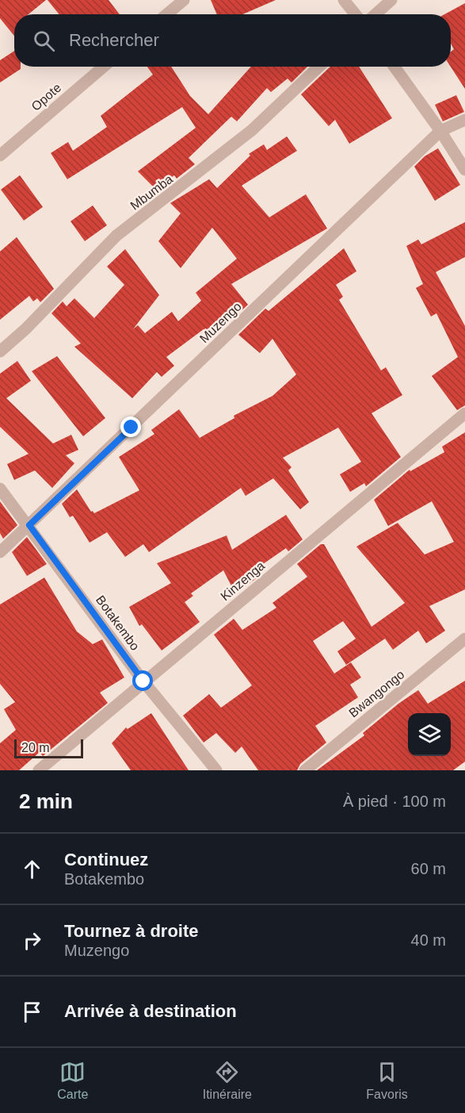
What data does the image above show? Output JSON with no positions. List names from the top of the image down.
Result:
{
  "streets": {
    "street": [
      "Opote",
      "Mbumba",
      "Muzengo",
      "Kinzenga",
      "Botakembo",
      "Bwangongo"
    ]
  },
  "crossings": [
    ["Muzengo", "Botakembo"],
    ["Kinzenga", "Botakembo"]
  ],
  "scale_bar": "20 m",
  "page": {
    "search": "Rechercher",
    "scale": "20 m",
    "heading": ["2 min", "À pied · 100 m"],
    "list": [
      ["Continuez", "Botakembo", "60 m"],
      ["Tournez à droite", "Muzengo", "40 m"],
      "Arrivée à destination"
    ],
    "nav": ["Carte", "Itinéraire", "Favoris"]
  }
}
